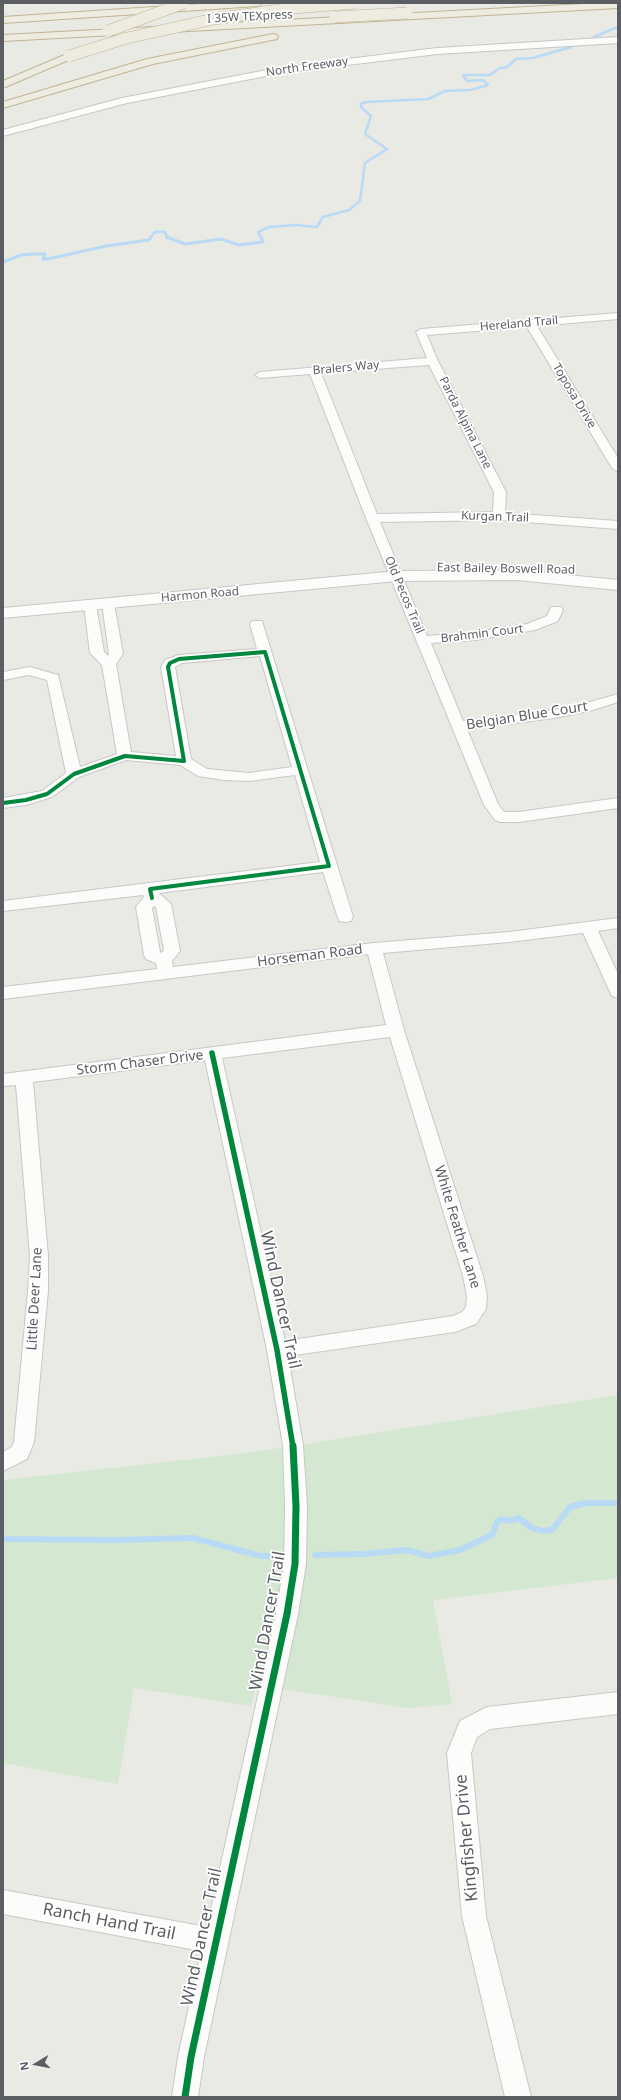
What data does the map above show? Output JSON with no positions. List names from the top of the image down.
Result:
{
  "streets": {
    "highway": ["I 35W TEXpress"],
    "main road": ["North Freeway"],
    "street": [
      "Hereland Trail",
      "Bralers Way",
      "Toposa Drive",
      "Parda Alpina Lane",
      "Kurgan Trail",
      "East Bailey Boswell Road",
      "Harmon Road",
      "Old Pecos Trail",
      "Brahmin Court",
      "Belgian Blue Court",
      "Horseman Road",
      "Storm Chaser Drive",
      "White Feather Lane",
      "Little Deer Lane",
      "Wind Dancer Trail",
      "Kingfisher Drive",
      "Ranch Hand Trail"
    ]
  },
  "crossings": [
    ["Hereland Trail", "Toposa Drive"],
    ["Hereland Trail", "Parda Alpina Lane"],
    ["Bralers Way", "Parda Alpina Lane"],
    ["Bralers Way", "Old Pecos Trail"],
    ["Parda Alpina Lane", "Kurgan Trail"],
    ["Kurgan Trail", "Old Pecos Trail"],
    ["East Bailey Boswell Road", "Harmon Road"],
    ["East Bailey Boswell Road", "Old Pecos Trail"],
    ["Harmon Road", "Old Pecos Trail"],
    ["Old Pecos Trail", "Brahmin Court"],
    ["Old Pecos Trail", "Belgian Blue Court"],
    ["Horseman Road", "White Feather Lane"],
    ["Storm Chaser Drive", "White Feather Lane"],
    ["Storm Chaser Drive", "Little Deer Lane"],
    ["Storm Chaser Drive", "Wind Dancer Trail"],
    ["White Feather Lane", "Wind Dancer Trail"],
    ["Wind Dancer Trail", "Ranch Hand Trail"]
  ],
  "north": "left"
}
